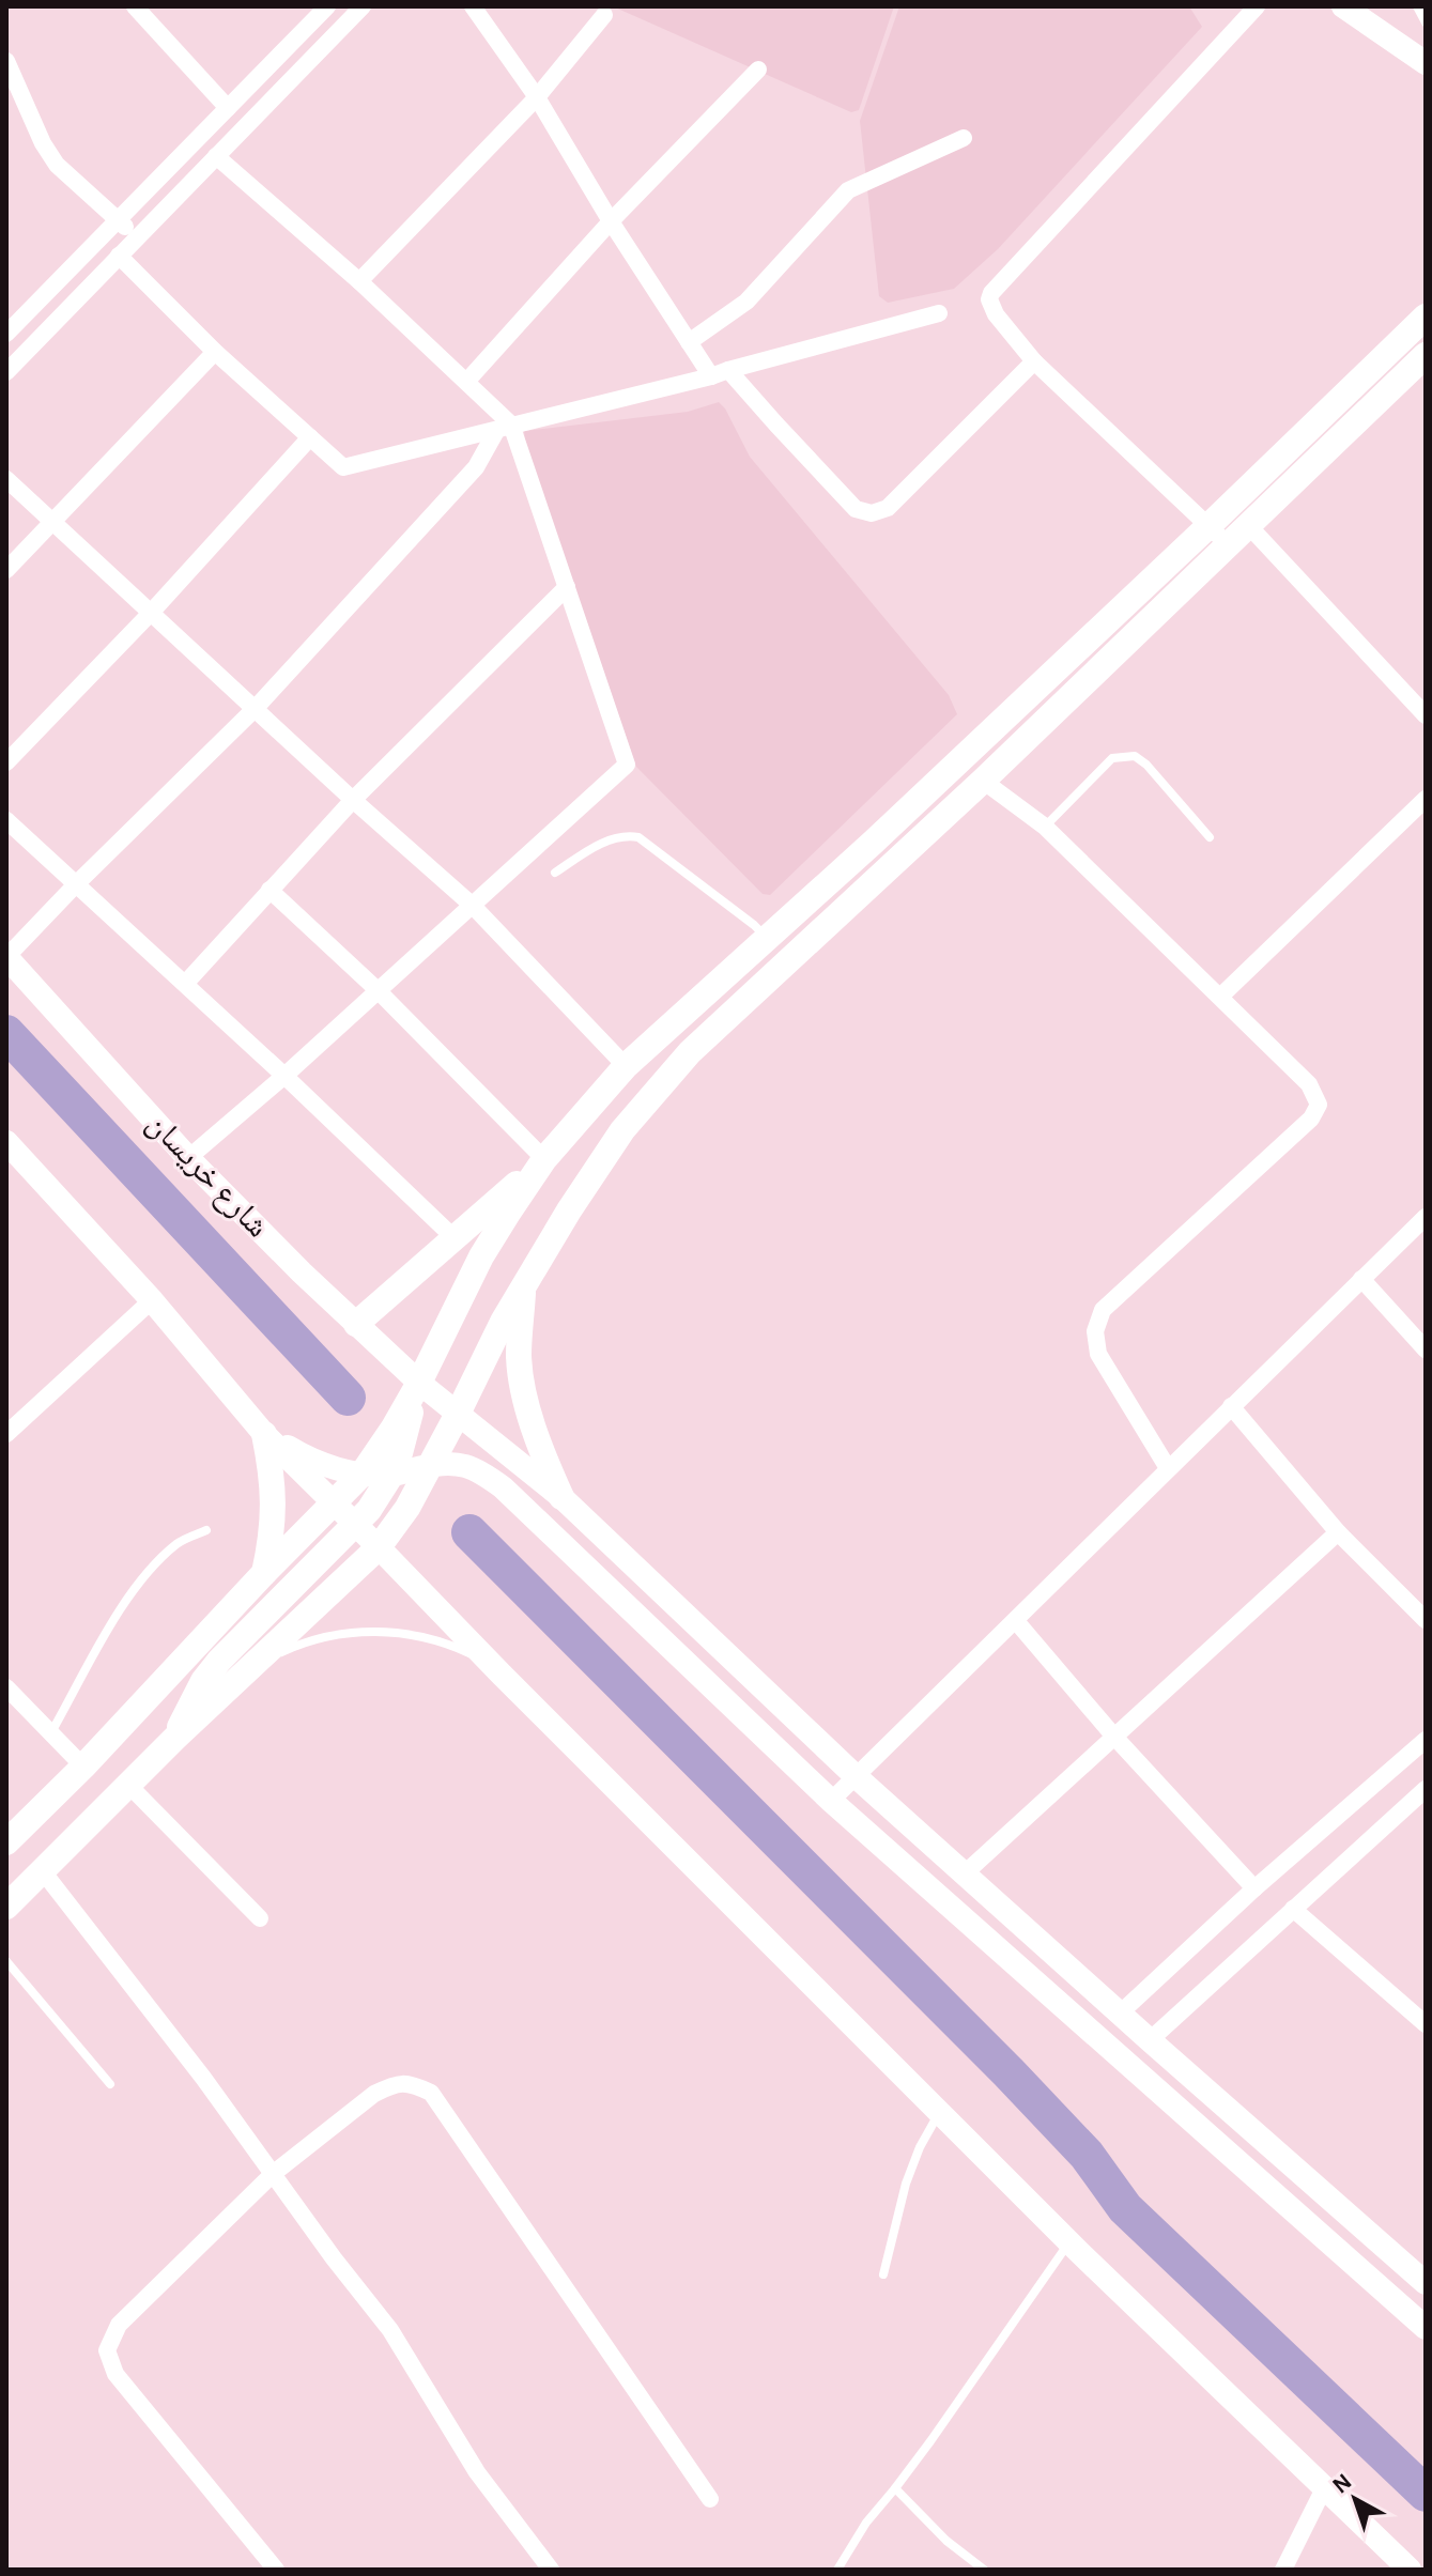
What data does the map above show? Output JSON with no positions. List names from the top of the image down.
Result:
{
  "streets": {
    "street": ["شارع خريسان"]
  },
  "north": "top left"
}
